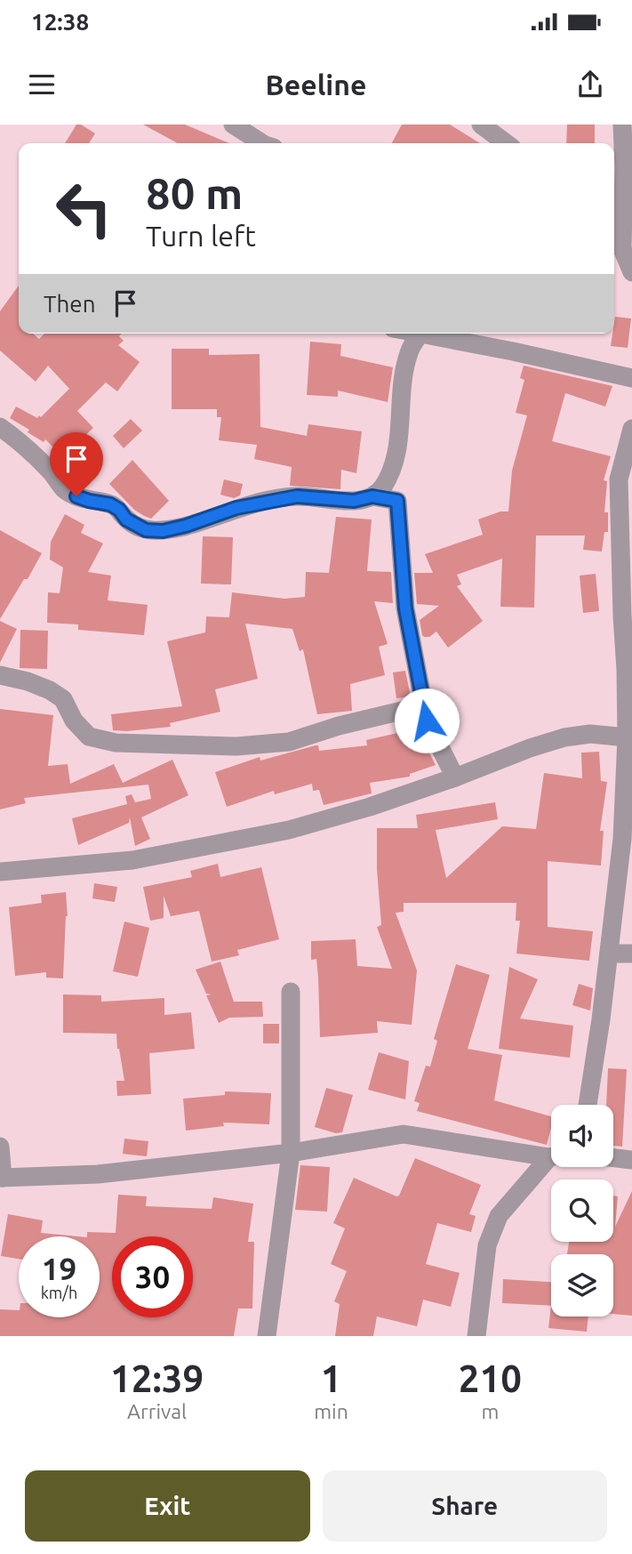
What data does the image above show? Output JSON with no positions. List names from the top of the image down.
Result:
{
  "page": {
    "status": "12:38",
    "header": "Beeline",
    "turn": ["80 m", "Turn left"],
    "then": "Then",
    "speed": "19 km/h",
    "limit": "30",
    "eta": [
      "12:39",
      "Arrival",
      "1",
      "min",
      "210",
      "m"
    ],
    "buttons": ["Exit", "Share"]
  }
}
